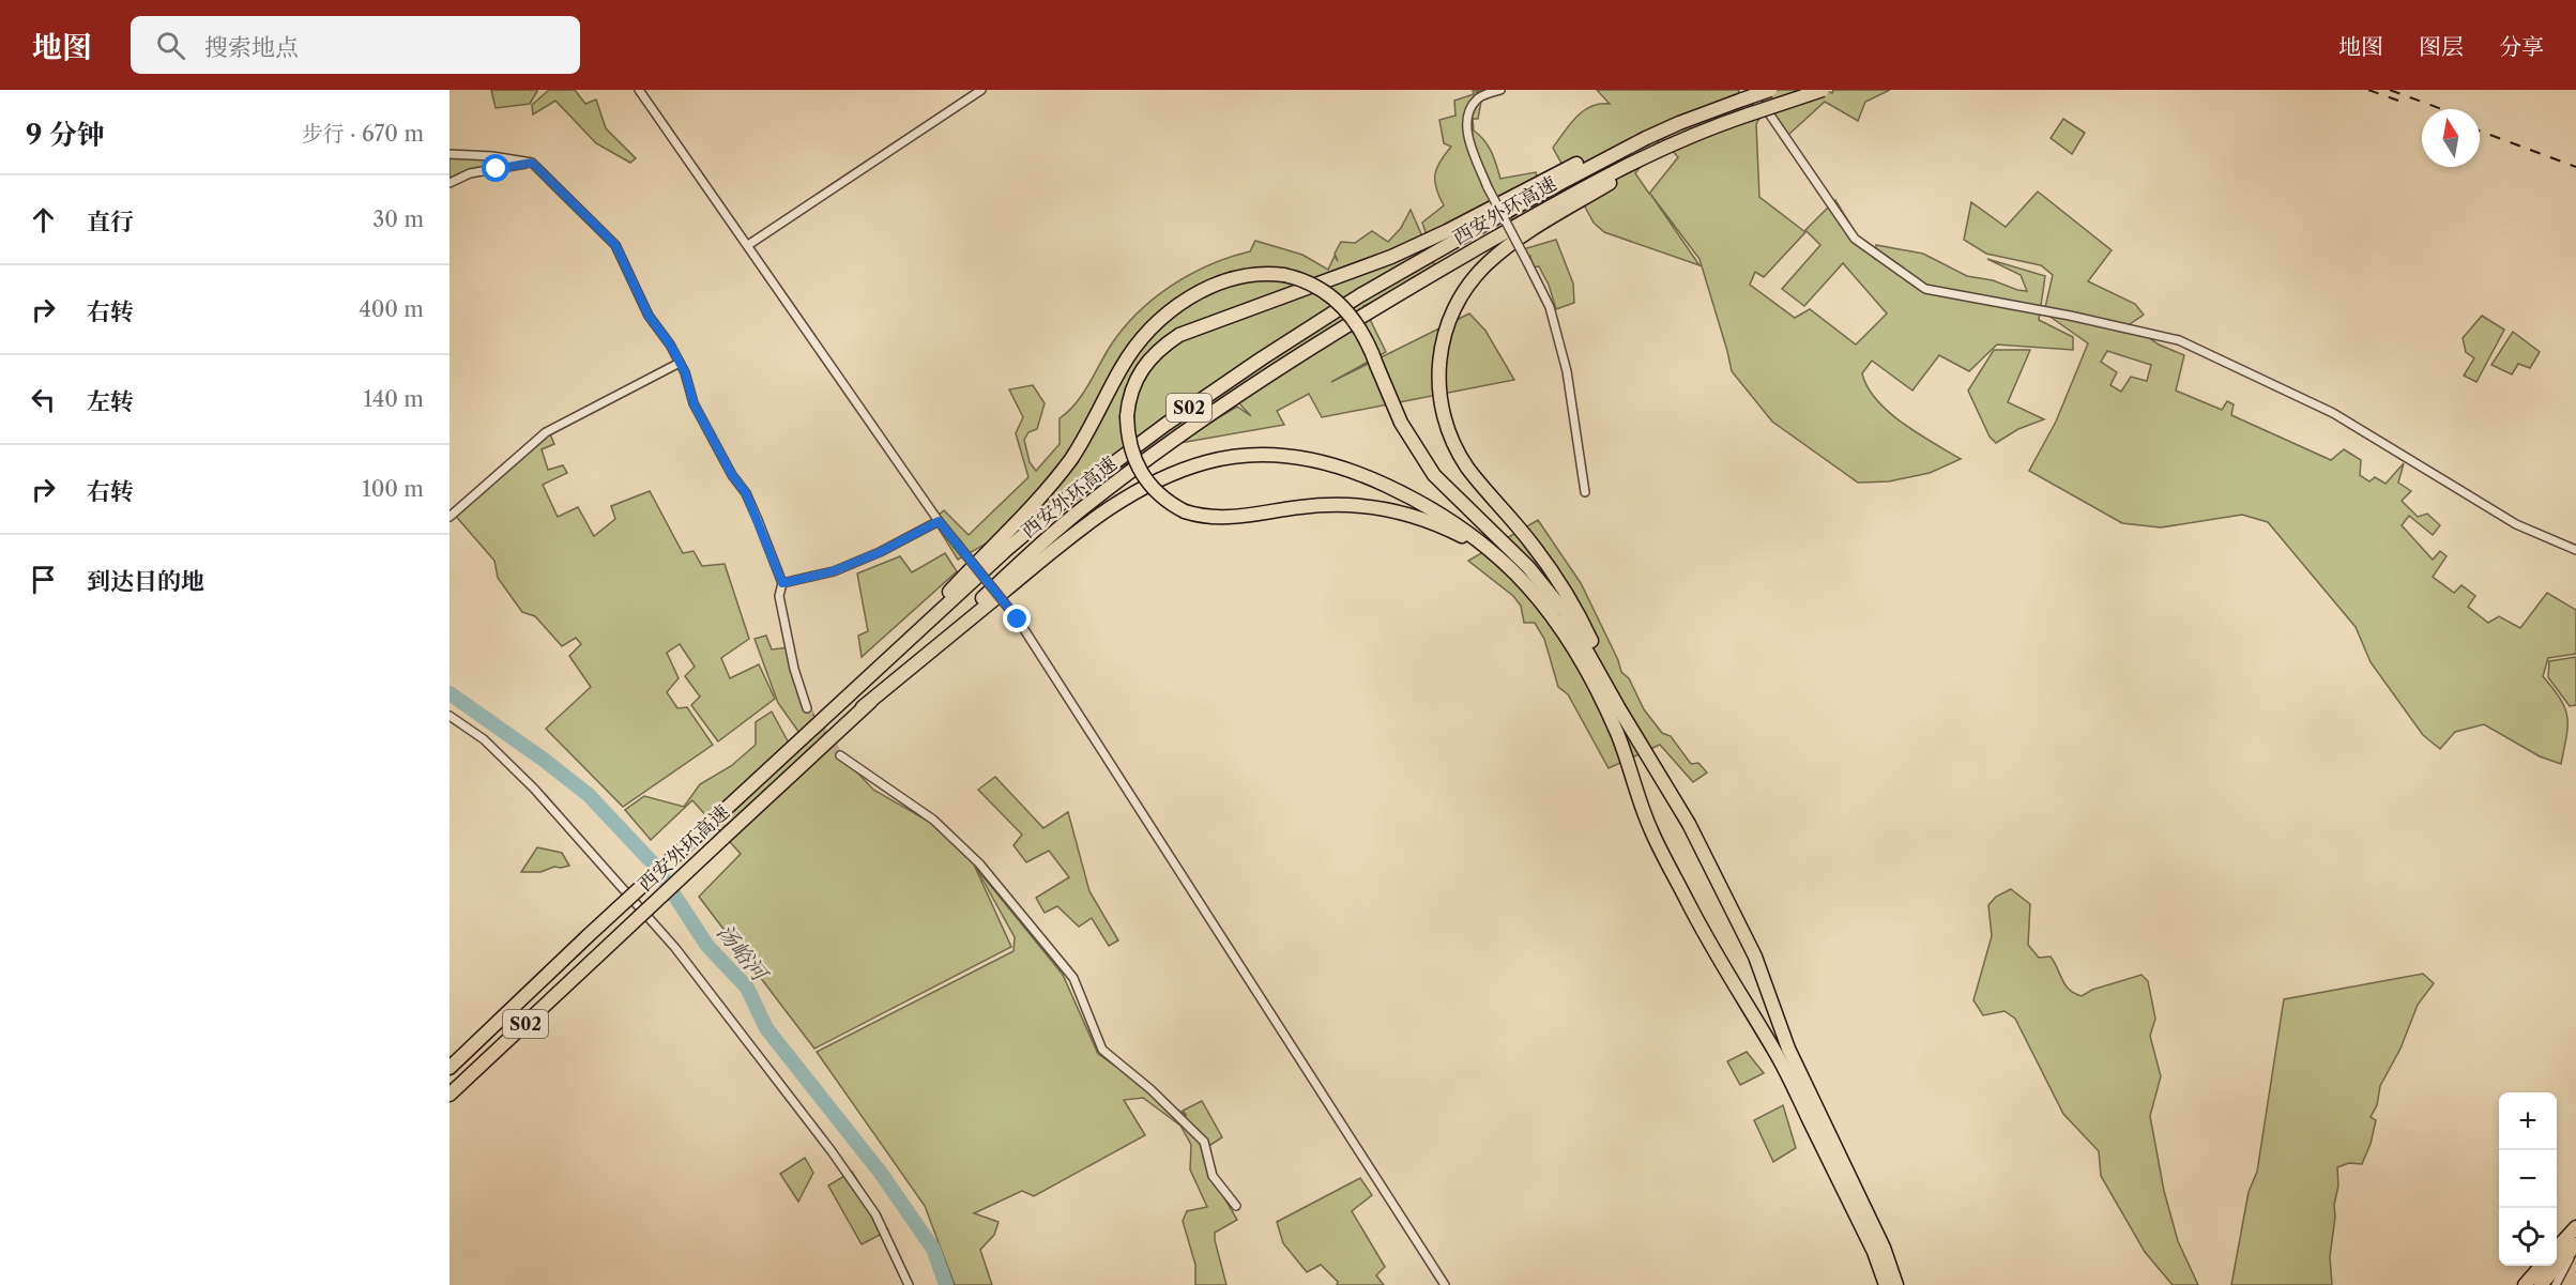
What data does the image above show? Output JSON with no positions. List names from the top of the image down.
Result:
{
  "streets": {
    "highway": ["西安外环高速", "S02"]
  },
  "water": ["汤峪河"],
  "north": "top",
  "page": {
    "header": "地图",
    "search": "搜索地点",
    "nav": ["地图", "图层", "分享"],
    "heading": ["9 分钟", "步行 · 670 m"],
    "list": [
      ["直行", "30 m"],
      ["右转", "400 m"],
      ["左转", "140 m"],
      ["右转", "100 m"],
      "到达目的地"
    ],
    "map_buttons": ["+", "−"]
  }
}
